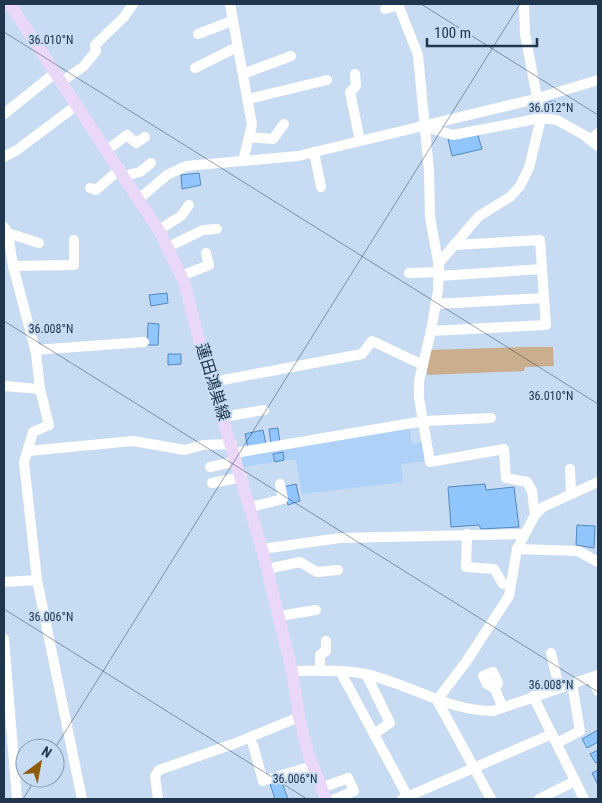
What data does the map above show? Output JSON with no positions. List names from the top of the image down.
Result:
{
  "streets": {
    "main road": ["蓮田鴻巣線"]
  },
  "scale_bar": "100 m",
  "north": "top right",
  "coordinates": [
    "36.010°N",
    "36.012°N",
    "36.008°N",
    "36.006°N"
  ]
}
